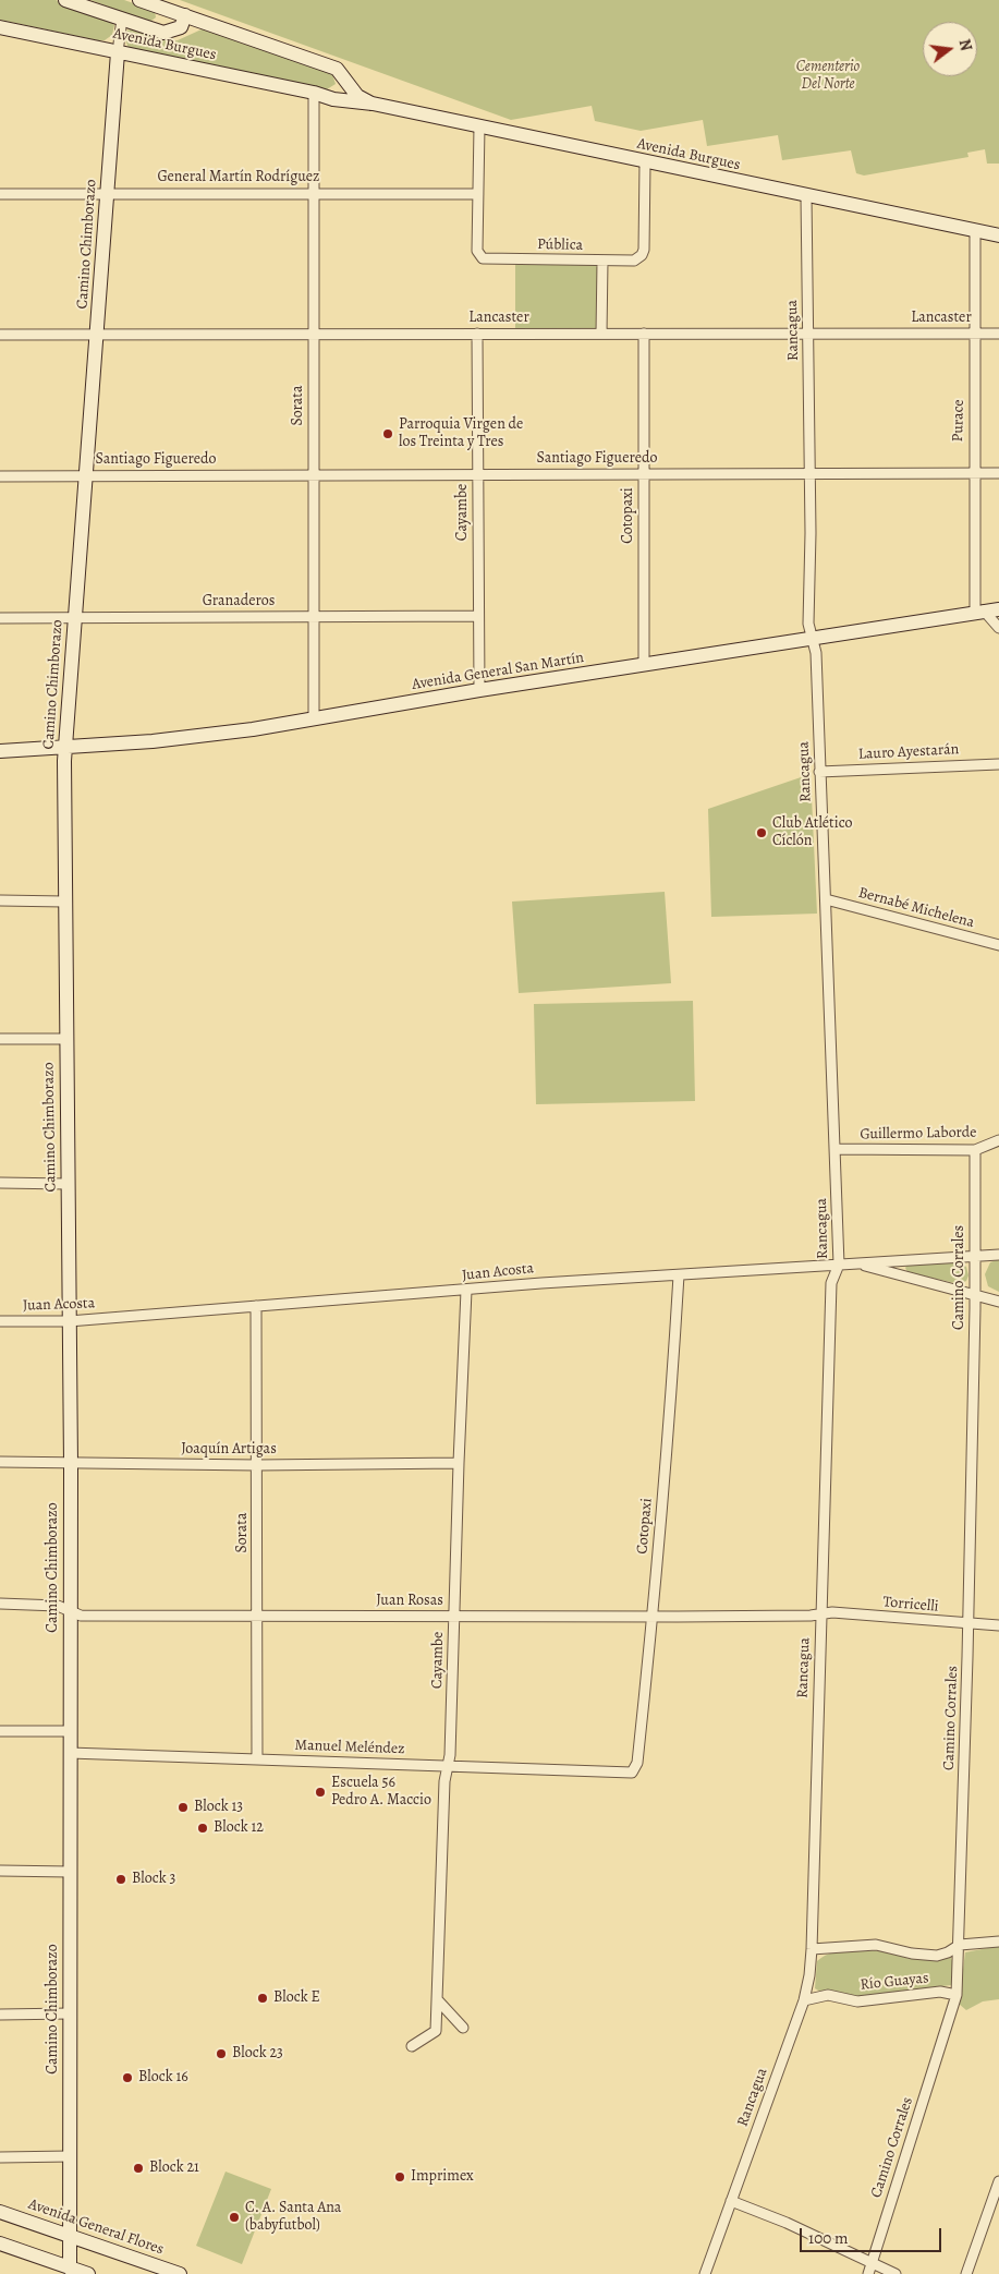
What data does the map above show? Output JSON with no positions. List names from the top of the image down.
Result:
{
  "streets": {
    "street": [
      "Avenida Burgues",
      "General Martín Rodríguez",
      "Camino Chimborazo",
      "Pública",
      "Lancaster",
      "Rancagua",
      "Sorata",
      "Purace",
      "Santiago Figueredo",
      "Cayambe",
      "Cotopaxi",
      "Granaderos",
      "Avenida General San Martín",
      "Lauro Ayestarán",
      "Bernabé Michelena",
      "Guillermo Laborde",
      "Juan Acosta",
      "Camino Corrales",
      "Joaquín Artigas",
      "Juan Rosas",
      "Torricelli",
      "Manuel Meléndez",
      "Río Guayas",
      "Avenida General Flores"
    ]
  },
  "crossings": [
    ["Avenida Burgues", "Camino Chimborazo"],
    ["Avenida Burgues", "Pública"],
    ["Avenida Burgues", "Rancagua"],
    ["Avenida Burgues", "Sorata"],
    ["Avenida Burgues", "Purace"],
    ["General Martín Rodríguez", "Camino Chimborazo"],
    ["General Martín Rodríguez", "Pública"],
    ["General Martín Rodríguez", "Sorata"],
    ["Camino Chimborazo", "Lancaster"],
    ["Camino Chimborazo", "Santiago Figueredo"],
    ["Camino Chimborazo", "Granaderos"],
    ["Camino Chimborazo", "Avenida General San Martín"],
    ["Camino Chimborazo", "Juan Acosta"],
    ["Camino Chimborazo", "Joaquín Artigas"],
    ["Camino Chimborazo", "Juan Rosas"],
    ["Camino Chimborazo", "Manuel Meléndez"],
    ["Camino Chimborazo", "Avenida General Flores"],
    ["Lancaster", "Rancagua"],
    ["Lancaster", "Sorata"],
    ["Lancaster", "Purace"],
    ["Lancaster", "Cayambe"],
    ["Lancaster", "Cotopaxi"],
    ["Rancagua", "Santiago Figueredo"],
    ["Rancagua", "Avenida General San Martín"],
    ["Rancagua", "Lauro Ayestarán"],
    ["Rancagua", "Bernabé Michelena"],
    ["Rancagua", "Guillermo Laborde"],
    ["Rancagua", "Juan Acosta"],
    ["Rancagua", "Juan Rosas"],
    ["Rancagua", "Torricelli"],
    ["Rancagua", "Río Guayas"],
    ["Sorata", "Santiago Figueredo"],
    ["Sorata", "Granaderos"],
    ["Sorata", "Avenida General San Martín"],
    ["Sorata", "Juan Acosta"],
    ["Sorata", "Joaquín Artigas"],
    ["Sorata", "Juan Rosas"],
    ["Sorata", "Manuel Meléndez"],
    ["Purace", "Santiago Figueredo"],
    ["Purace", "Avenida General San Martín"],
    ["Santiago Figueredo", "Cayambe"],
    ["Santiago Figueredo", "Cotopaxi"],
    ["Cayambe", "Granaderos"],
    ["Cayambe", "Avenida General San Martín"],
    ["Cayambe", "Juan Acosta"],
    ["Cayambe", "Joaquín Artigas"],
    ["Cayambe", "Juan Rosas"],
    ["Cayambe", "Manuel Meléndez"],
    ["Cotopaxi", "Avenida General San Martín"],
    ["Cotopaxi", "Juan Acosta"],
    ["Cotopaxi", "Juan Rosas"],
    ["Cotopaxi", "Manuel Meléndez"],
    ["Guillermo Laborde", "Camino Corrales"],
    ["Juan Acosta", "Camino Corrales"],
    ["Camino Corrales", "Torricelli"],
    ["Camino Corrales", "Río Guayas"],
    ["Juan Rosas", "Torricelli"]
  ],
  "parks": ["Cementerio Del Norte"],
  "places": [
    "Parroquia Virgen de los Treinta y Tres",
    "Club Atlético Cíclón",
    "Escuela 56 Pedro A. Maccio",
    "Block 13",
    "Block 12",
    "Block 3",
    "Block E",
    "Block 23",
    "Block 16",
    "Block 21",
    "Imprimex",
    "C. A. Santa Ana (babyfutbol)"
  ],
  "scale_bar": "100 m",
  "north": "right"
}
